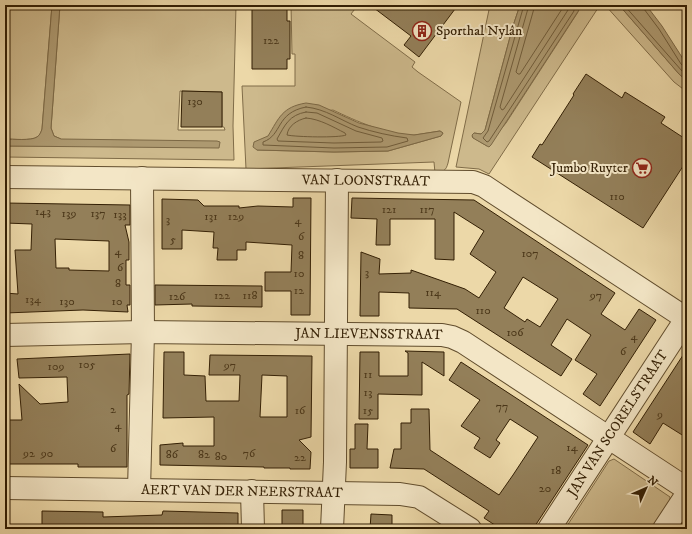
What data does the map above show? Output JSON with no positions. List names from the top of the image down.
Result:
{
  "streets": {
    "street": [
      "VAN LOONSTRAAT",
      "JAN LIEVENSSTRAAT",
      "JAN VAN SCORELSTRAAT",
      "AERT VAN DER NEERSTRAAT"
    ]
  },
  "crossings": [
    ["VAN LOONSTRAAT", "JAN VAN SCORELSTRAAT"],
    ["JAN LIEVENSSTRAAT", "JAN VAN SCORELSTRAAT"]
  ],
  "places": {
    "building": ["Sporthal Nylân"],
    "supermarket": ["Jumbo Ruyter"]
  },
  "house_numbers": [
    "122",
    "130",
    "110",
    "121",
    "117",
    "143",
    "139",
    "137",
    "133",
    "131",
    "129",
    "3",
    "4",
    "6",
    "5",
    "4",
    "107",
    "8",
    "6",
    "3",
    "10",
    "8",
    "12",
    "114",
    "122",
    "118",
    "97",
    "126",
    "134",
    "130",
    "10",
    "110",
    "106",
    "4",
    "6",
    "105",
    "97",
    "109",
    "11",
    "13",
    "77",
    "2",
    "16",
    "15",
    "9",
    "4",
    "14",
    "6",
    "92",
    "90",
    "76",
    "86",
    "82",
    "80",
    "22",
    "18",
    "20"
  ],
  "north": "top right"
}
